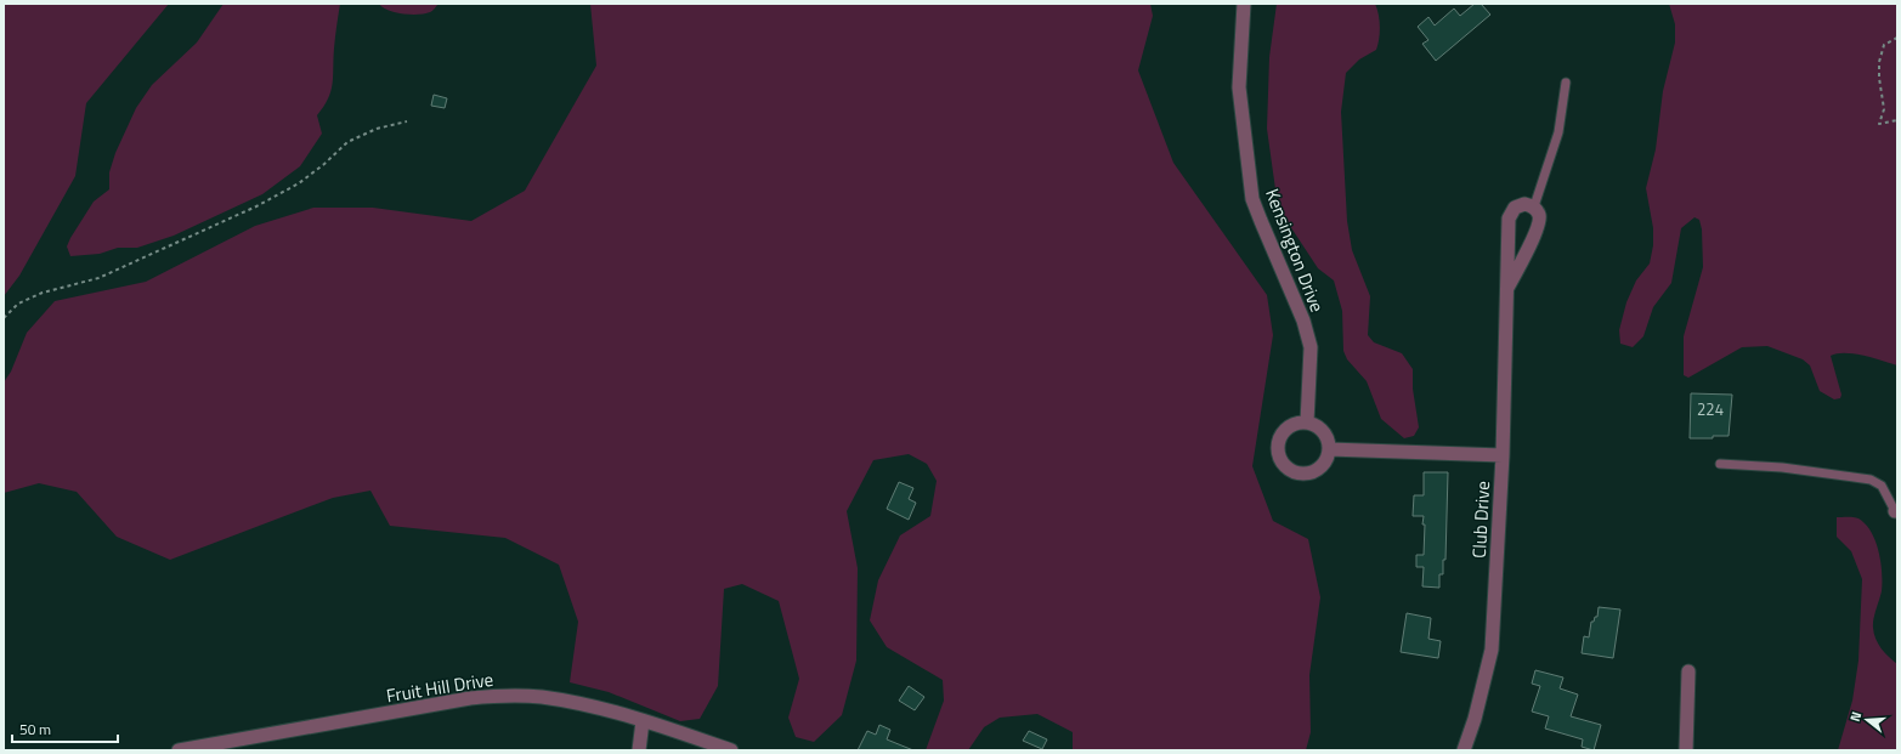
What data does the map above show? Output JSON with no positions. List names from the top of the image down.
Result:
{
  "streets": {
    "street": ["Kensington Drive", "Club Drive", "Fruit Hill Drive"]
  },
  "house_numbers": ["224"],
  "scale_bar": "50 m",
  "north": "left"
}
